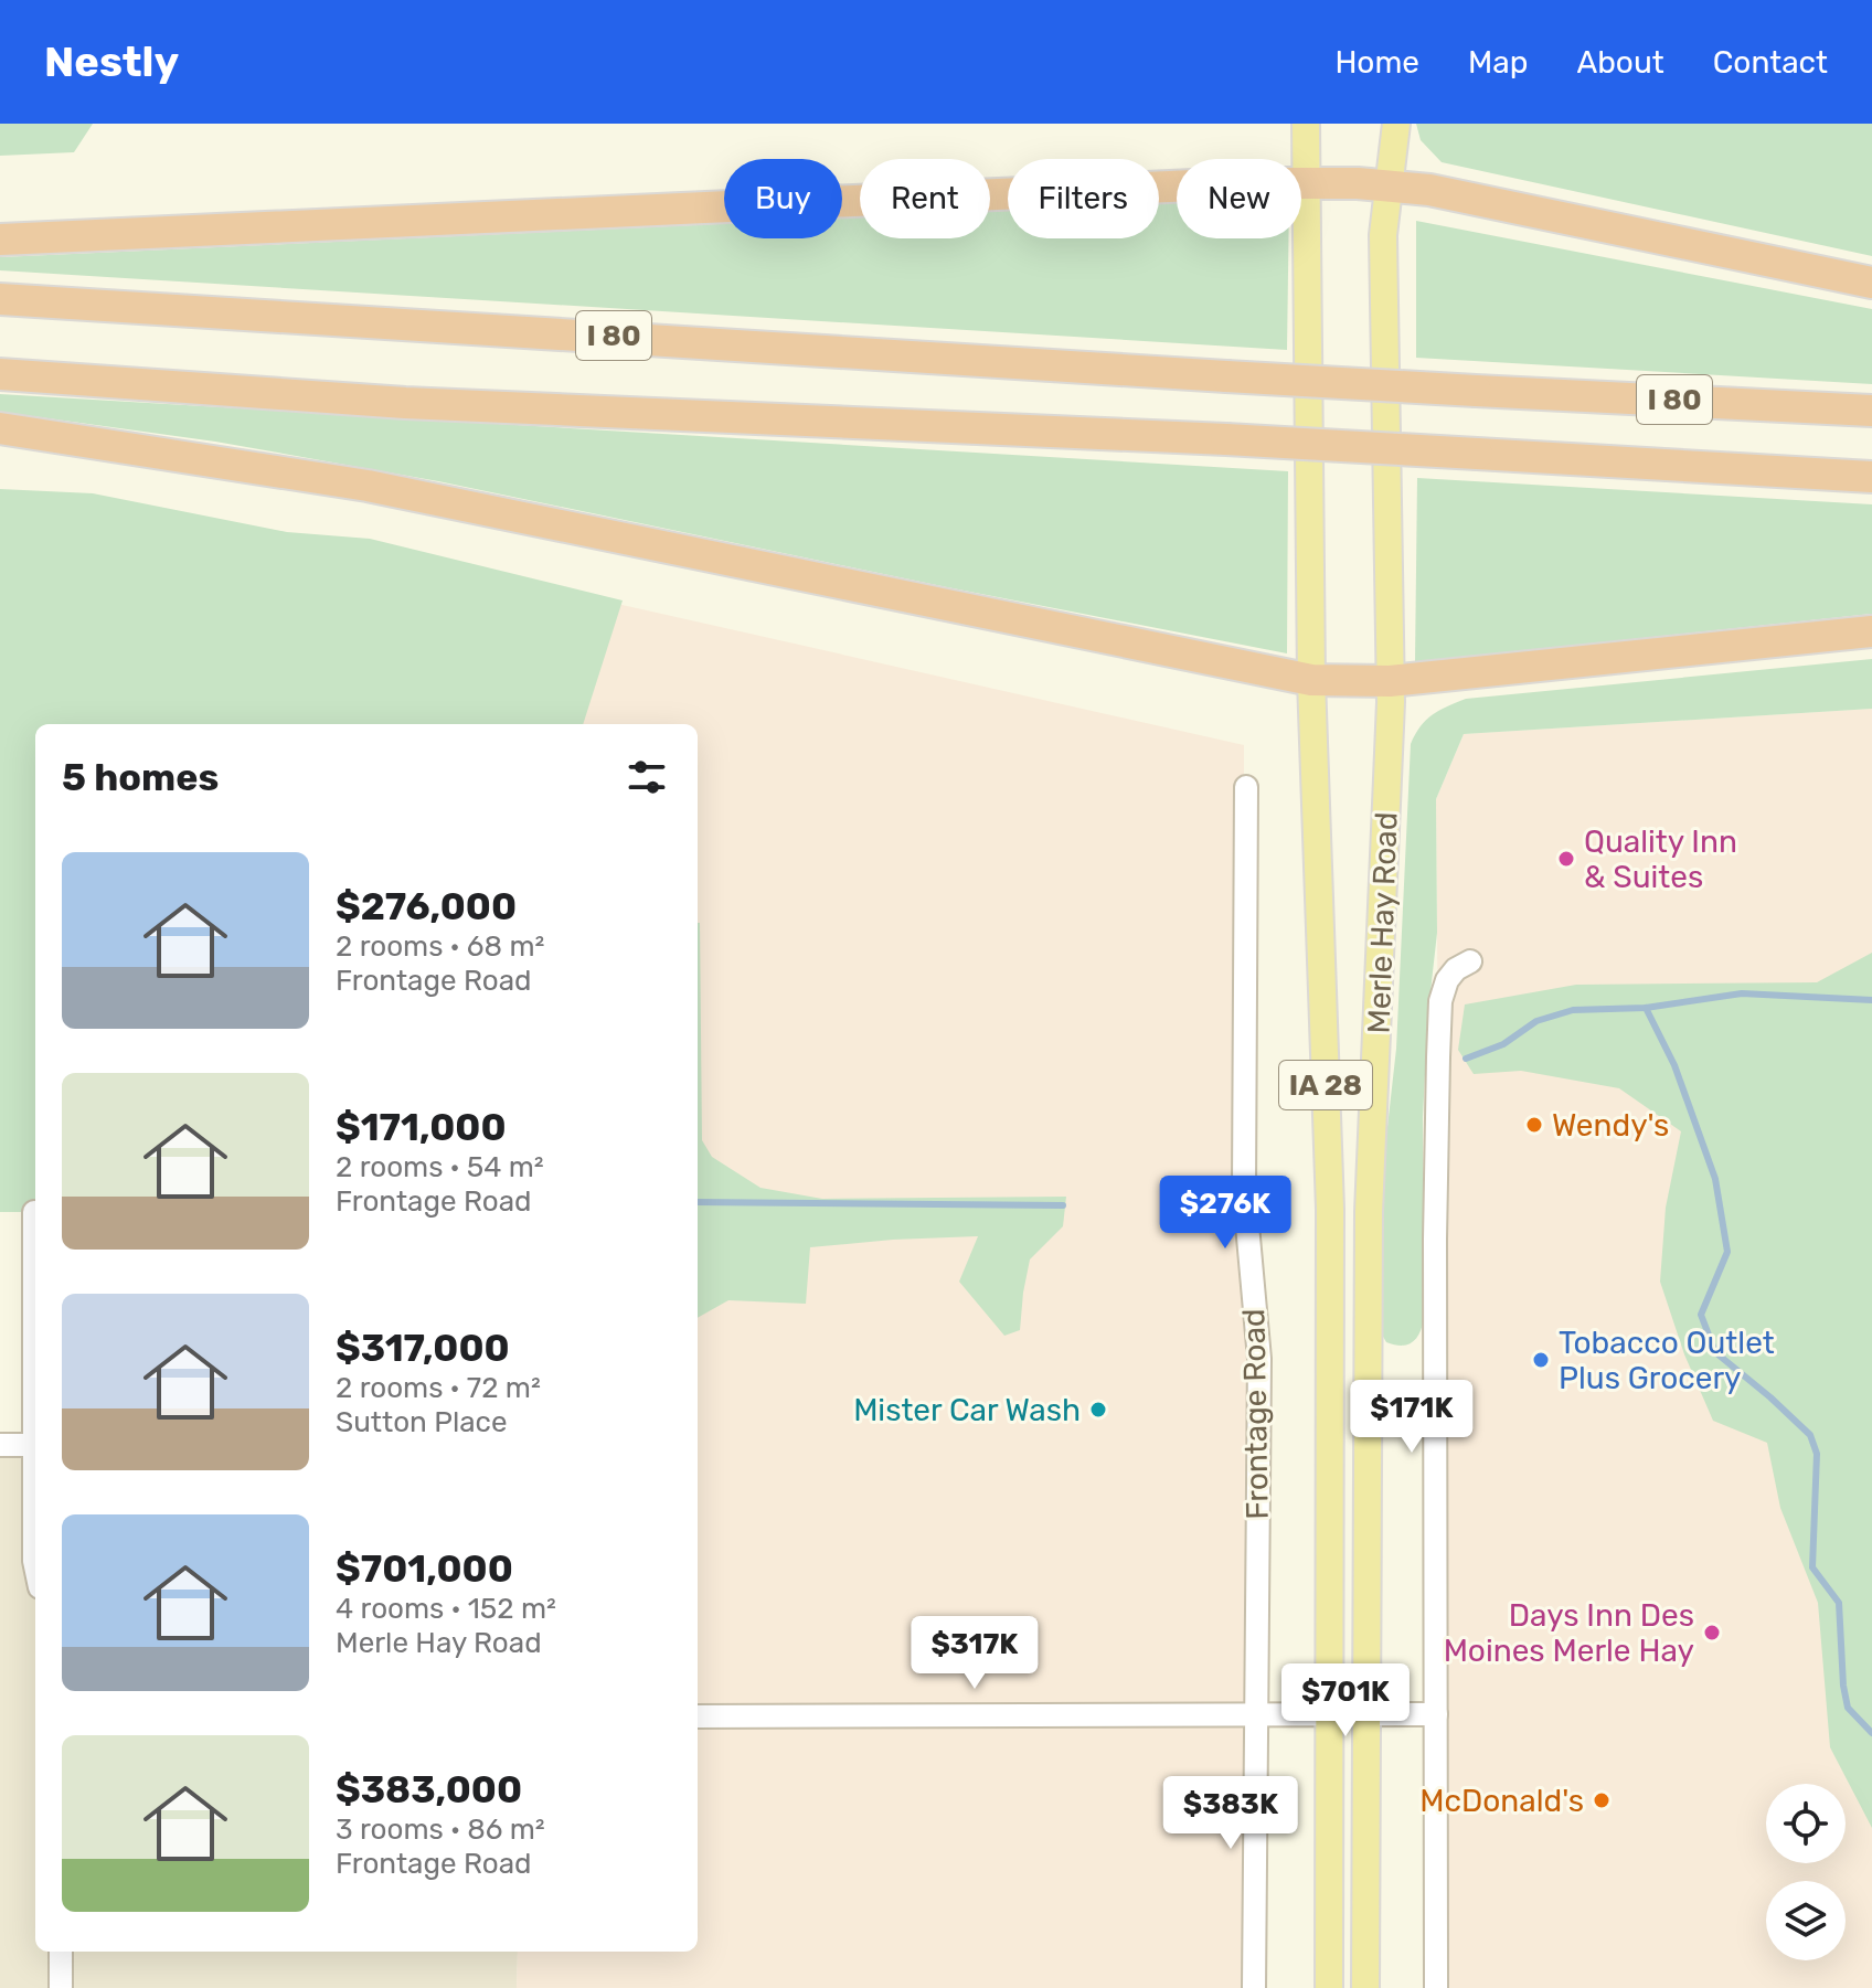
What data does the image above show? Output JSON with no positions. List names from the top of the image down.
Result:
{
  "streets": {
    "highway": ["I 80"],
    "main road": ["Merle Hay Road", "IA 28"],
    "street": ["Frontage Road"]
  },
  "places": [
    "Quality Inn & Suites",
    "Wendy's",
    "Tobacco Outlet Plus Grocery",
    "Mister Car Wash",
    "Days Inn Des Moines Merle Hay",
    "McDonald's"
  ],
  "page": {
    "header": "Nestly",
    "nav": [
      "Home",
      "Map",
      "About",
      "Contact"
    ],
    "chip": [
      "Buy",
      "Rent",
      "Filters",
      "New"
    ],
    "heading": "5 homes",
    "list": [
      {
        "name": "$276,000",
        "note": "2 rooms · 68 m² · Frontage Road"
      },
      {
        "name": "$171,000",
        "note": "2 rooms · 54 m² · Frontage Road"
      },
      {
        "name": "$317,000",
        "note": "2 rooms · 72 m² · Sutton Place"
      },
      {
        "name": "$701,000",
        "note": "4 rooms · 152 m² · Merle Hay Road"
      },
      {
        "name": "$383,000",
        "note": "3 rooms · 86 m² · Frontage Road"
      }
    ],
    "price": [
      "$276K",
      "$171K",
      "$317K",
      "$701K",
      "$383K"
    ]
  }
}
